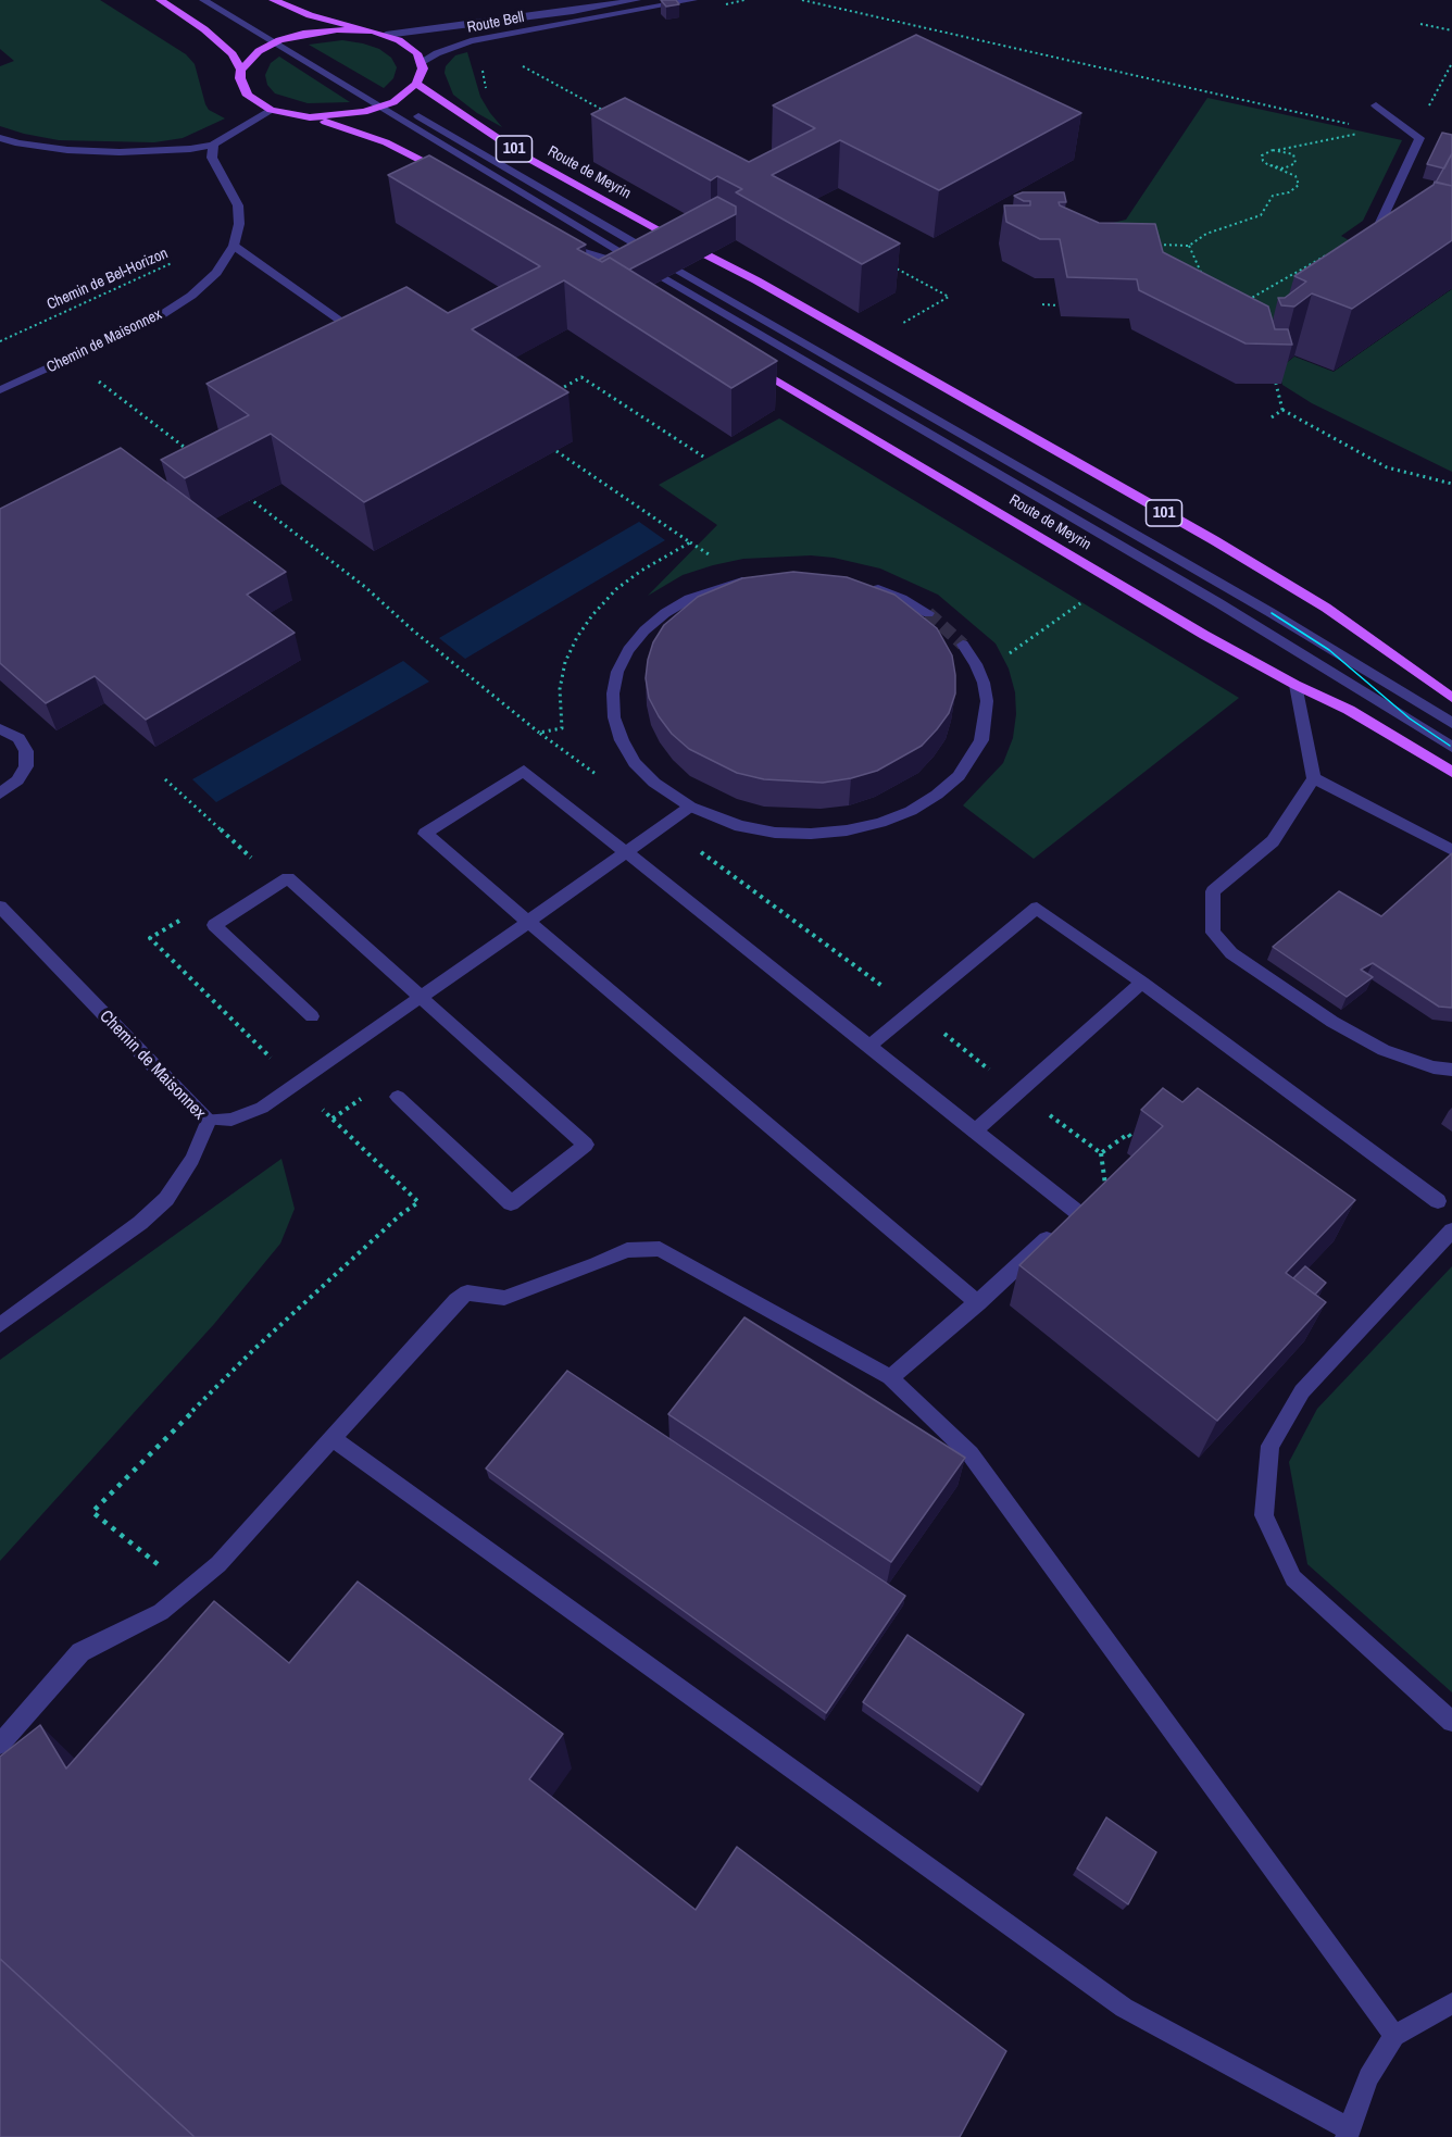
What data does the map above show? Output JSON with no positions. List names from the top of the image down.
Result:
{
  "streets": {
    "main road": ["101", "Route de Meyrin"],
    "street": ["Route Bell", "Chemin de Maisonnex"],
    "path": ["Chemin de Bel-Horizon"]
  },
  "crossings": [
    ["Chemin de Bel-Horizon", "Chemin de Maisonnex"]
  ]
}
